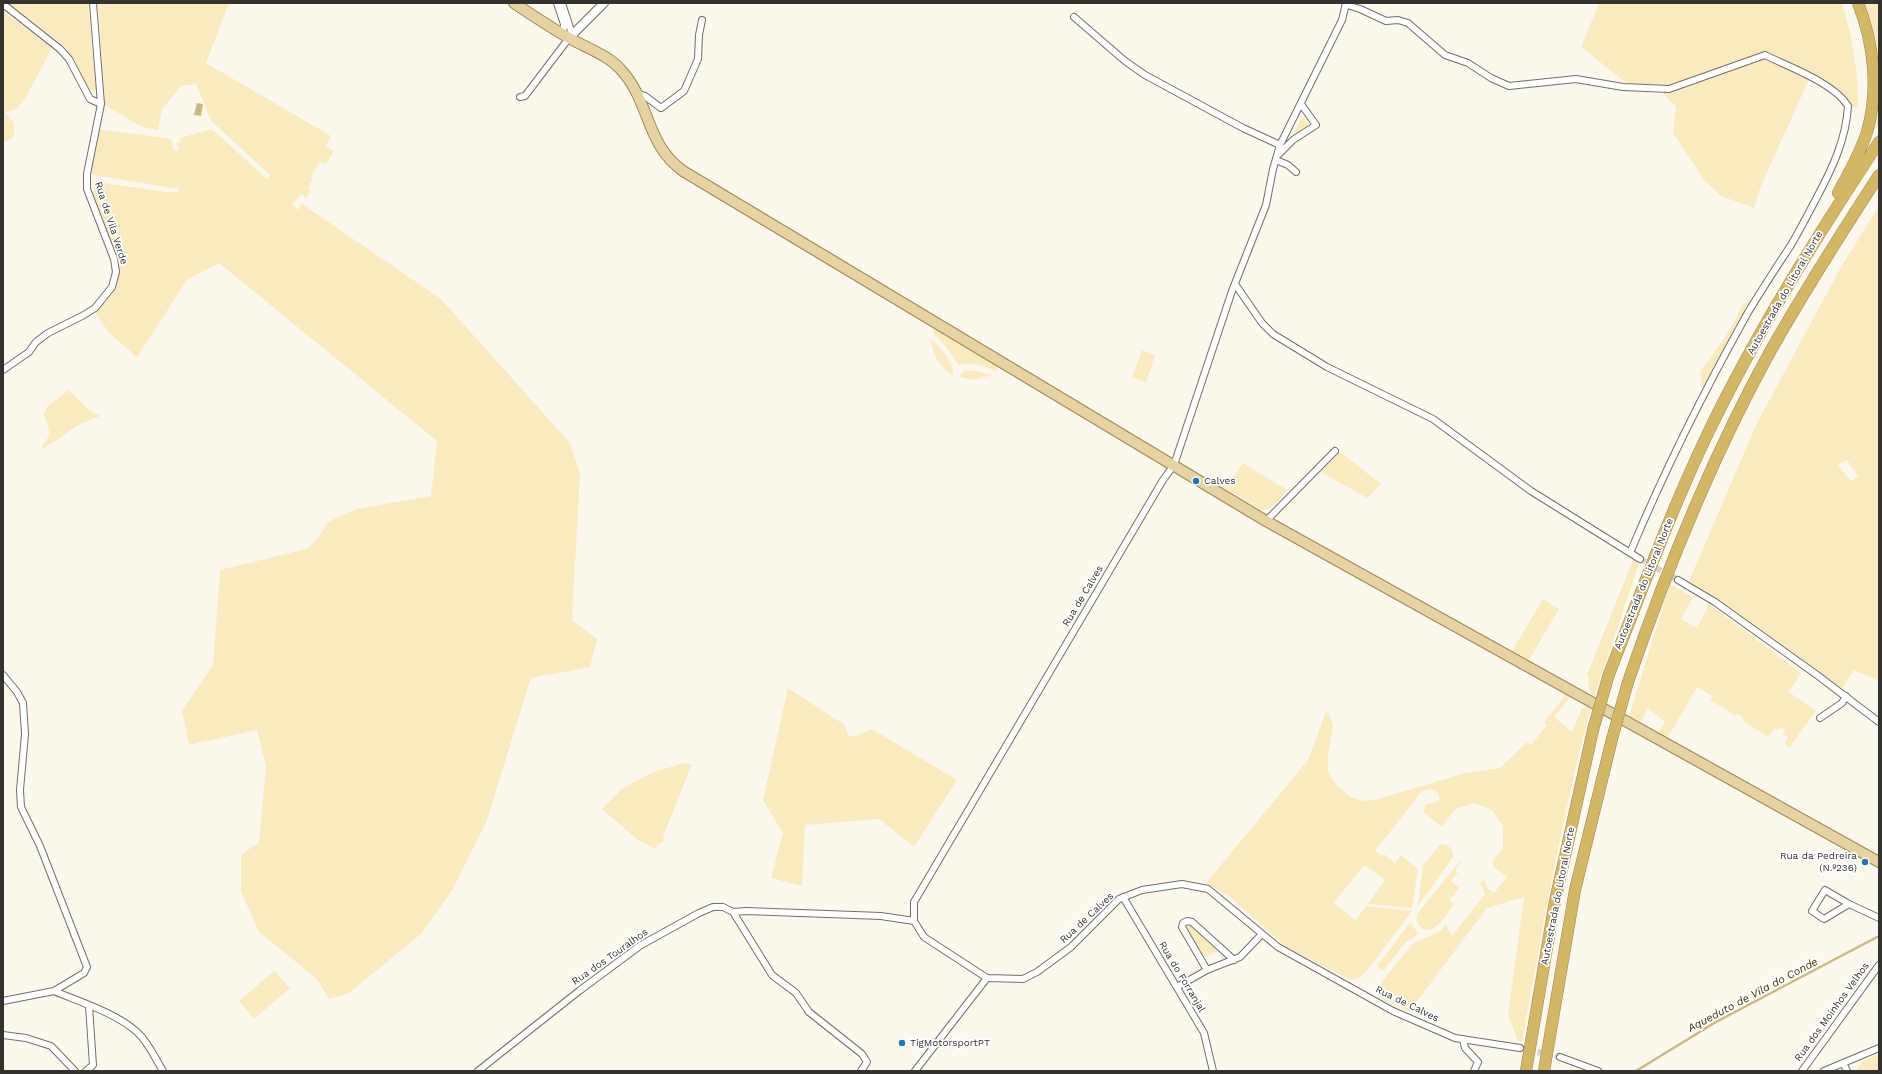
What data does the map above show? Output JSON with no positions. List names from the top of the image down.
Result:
{
  "streets": {
    "highway": ["Autoestrada do Litoral Norte"],
    "street": [
      "Rua de Vila Verde",
      "Rua de Calves",
      "Rua dos Touralhos",
      "Rua do Forranjal",
      "Rua dos Moinhos Velhos"
    ]
  },
  "crossings": [
    ["Rua de Calves", "Rua dos Touralhos"],
    ["Rua de Calves", "Rua do Forranjal"]
  ],
  "water": ["Aqueduto de Vila do Conde"],
  "places": ["Calves", "Rua da Pedreira (N.º236)", "TigMotorsportPT"]
}
